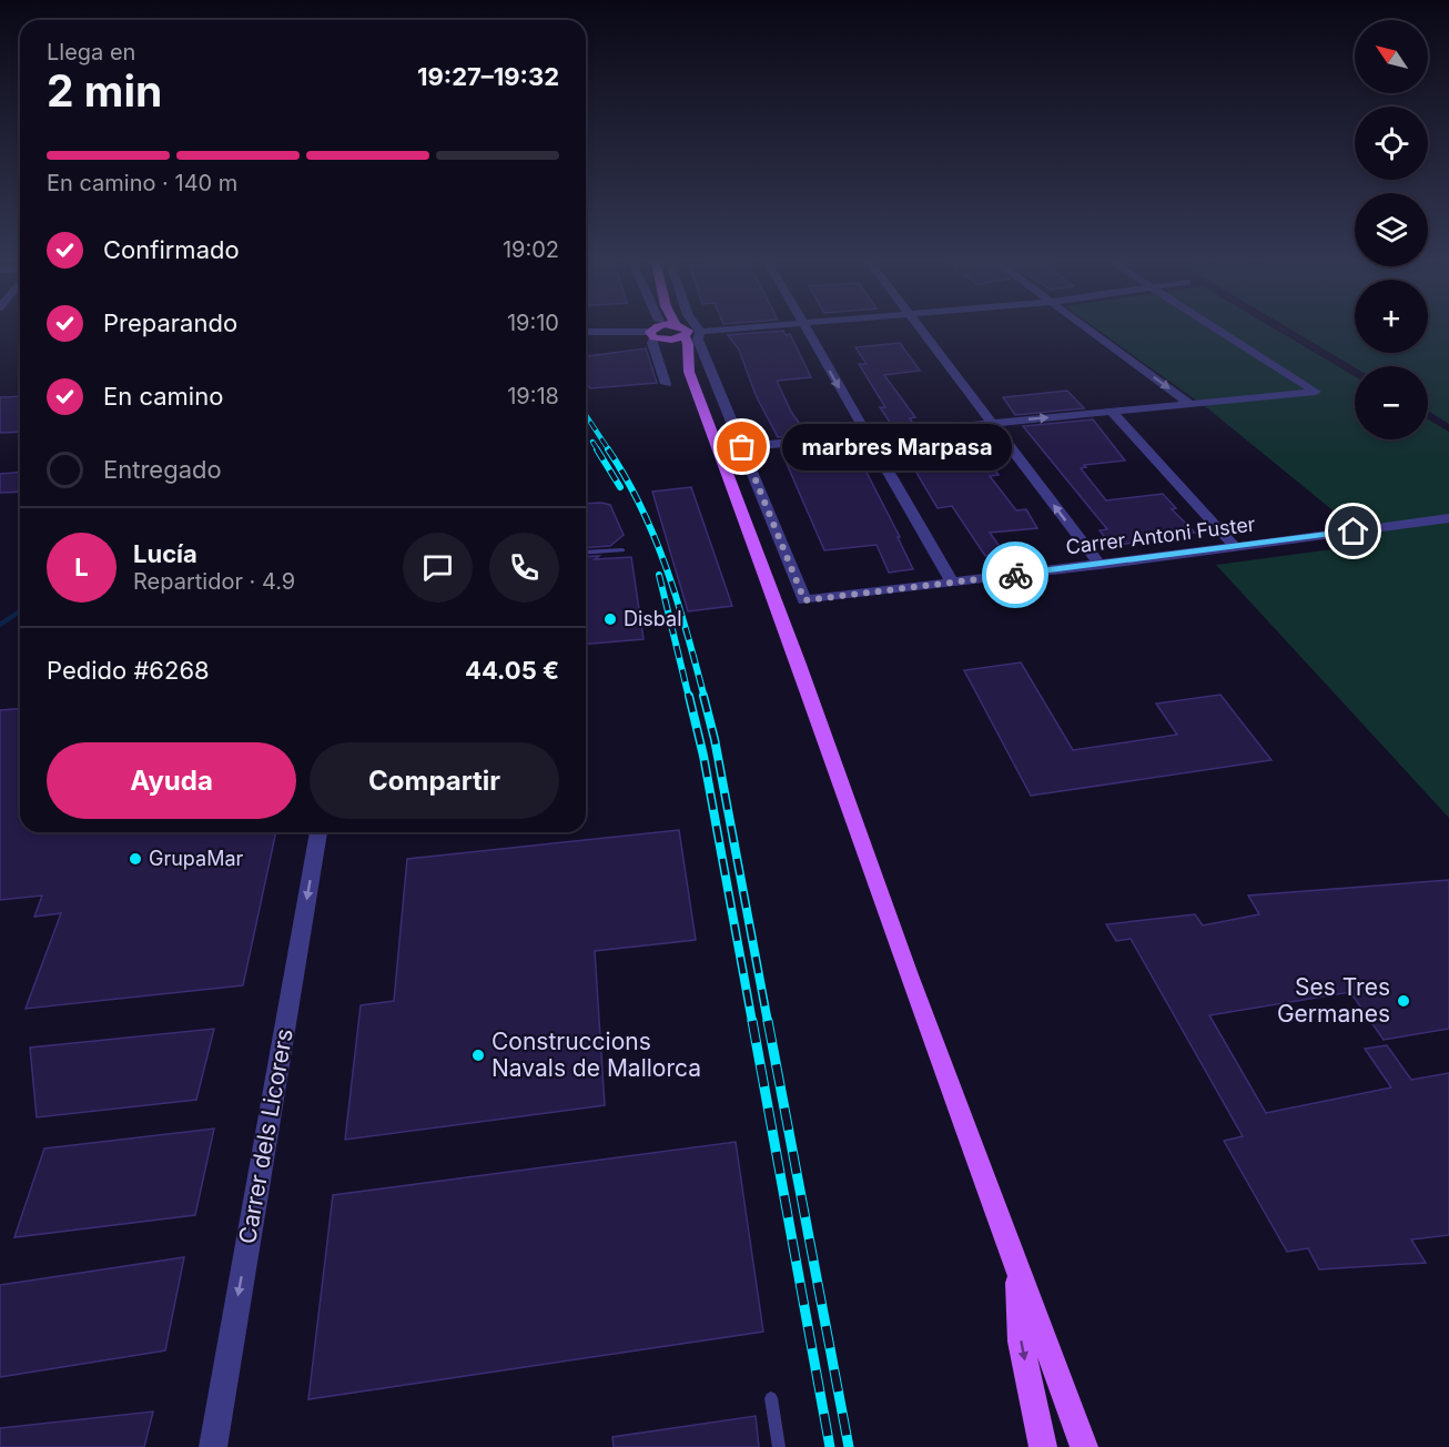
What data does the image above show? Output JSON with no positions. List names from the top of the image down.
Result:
{
  "streets": {
    "street": ["Carrer Antoni Fuster", "Carrer dels Licorers"]
  },
  "one_way": ["Carrer dels Licorers"],
  "places": [
    "marbres Marpasa",
    "Disbal",
    "GrupaMar",
    "Ses Tres Germanes",
    "Construccions Navals de Mallorca"
  ],
  "north": "top left",
  "page": {
    "map_buttons": ["+", "−"],
    "heading": ["2 min", "Llega en", "19:27–19:32"],
    "panel": [
      "Lucía",
      "Repartidor · 4.9",
      "Pedido #6268",
      "44.05 €"
    ],
    "bar": "En camino · 140 m",
    "list": [
      ["Confirmado", "19:02"],
      ["Preparando", "19:10"],
      ["En camino", "19:18"],
      "Entregado"
    ],
    "bubble": "marbres Marpasa",
    "round": "L",
    "buttons": ["Ayuda", "Compartir"]
  }
}
